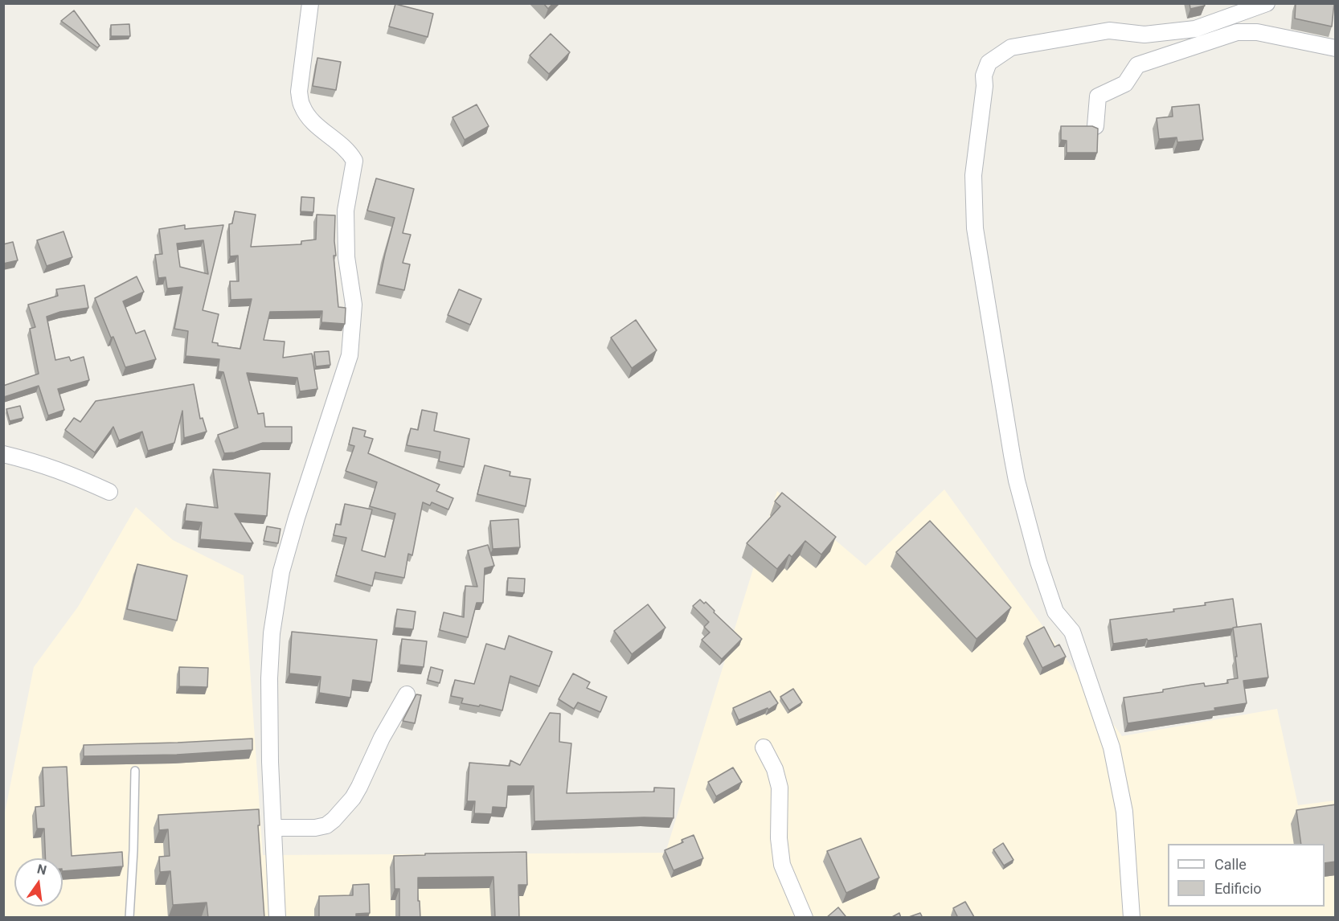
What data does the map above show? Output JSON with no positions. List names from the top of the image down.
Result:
{
  "legend": ["Calle", "Edificio"],
  "north": "top"
}
